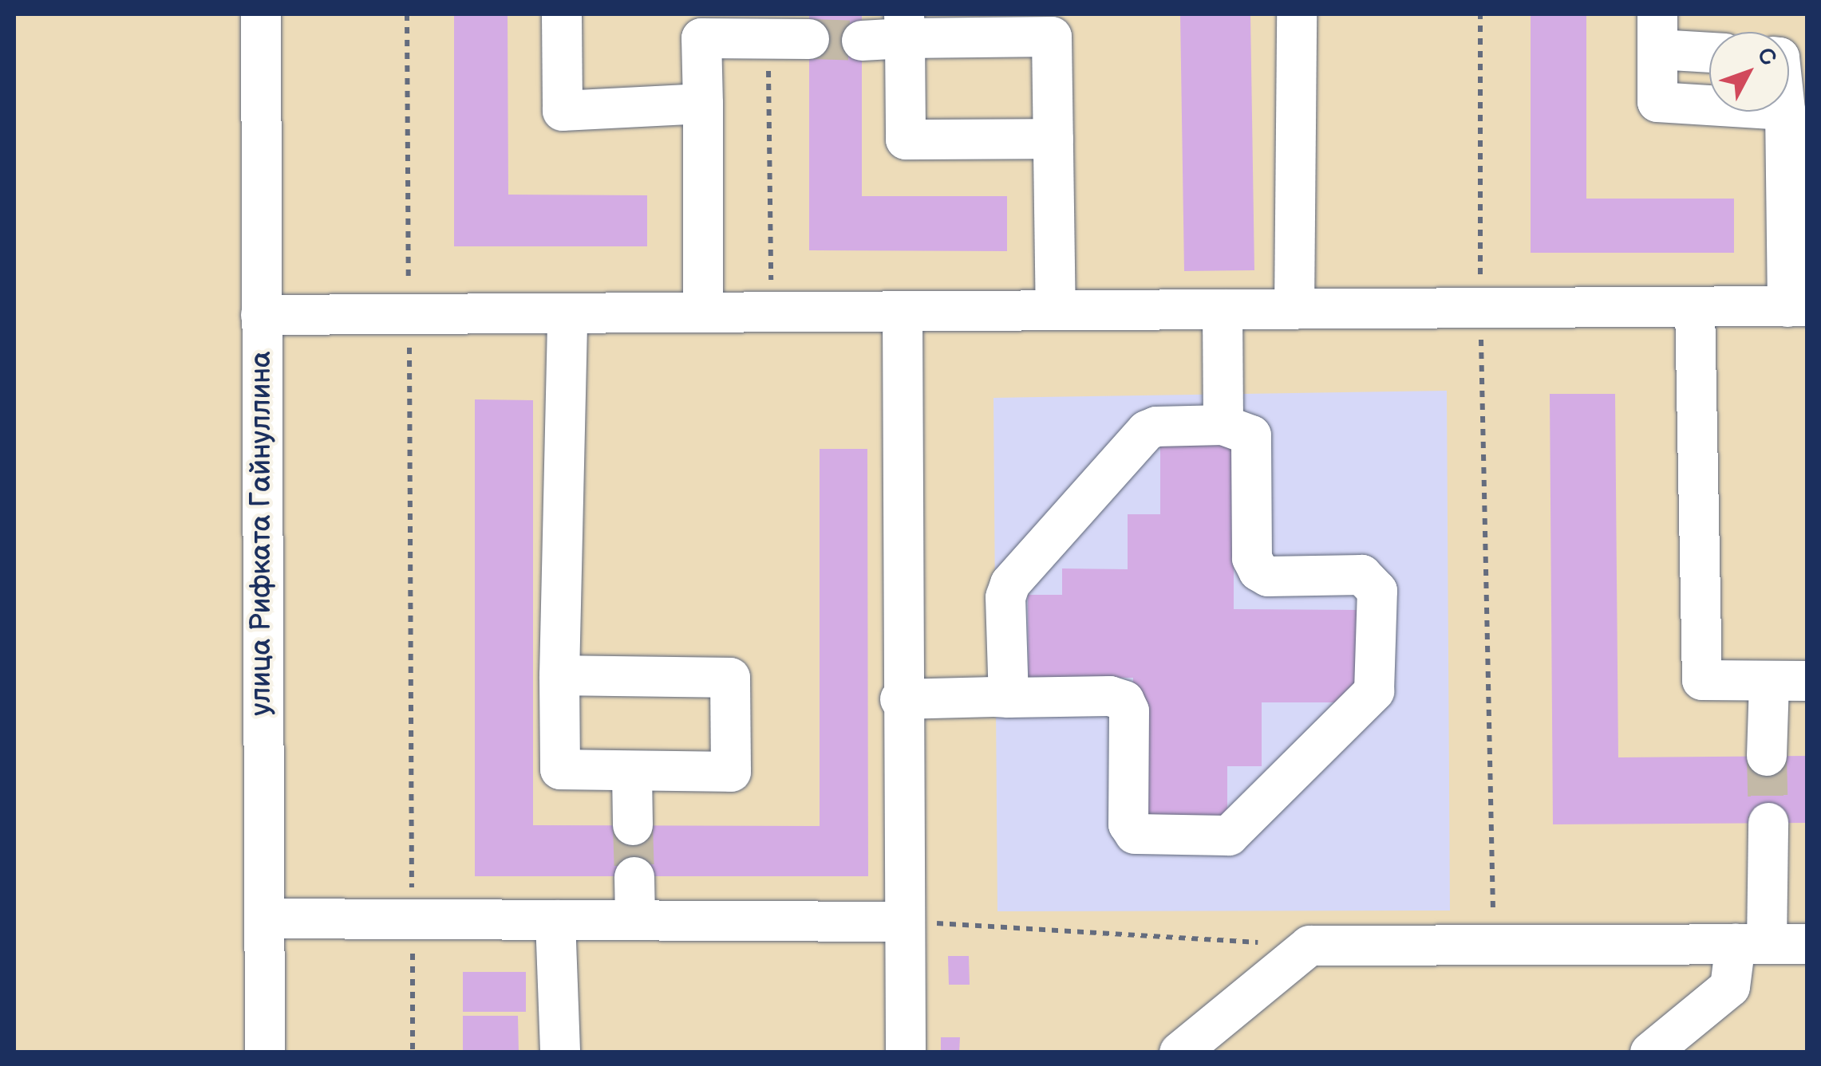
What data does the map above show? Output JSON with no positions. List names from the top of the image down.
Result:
{
  "streets": {
    "street": ["улица Рифката Гайнуллина"]
  },
  "north": "top right"
}
